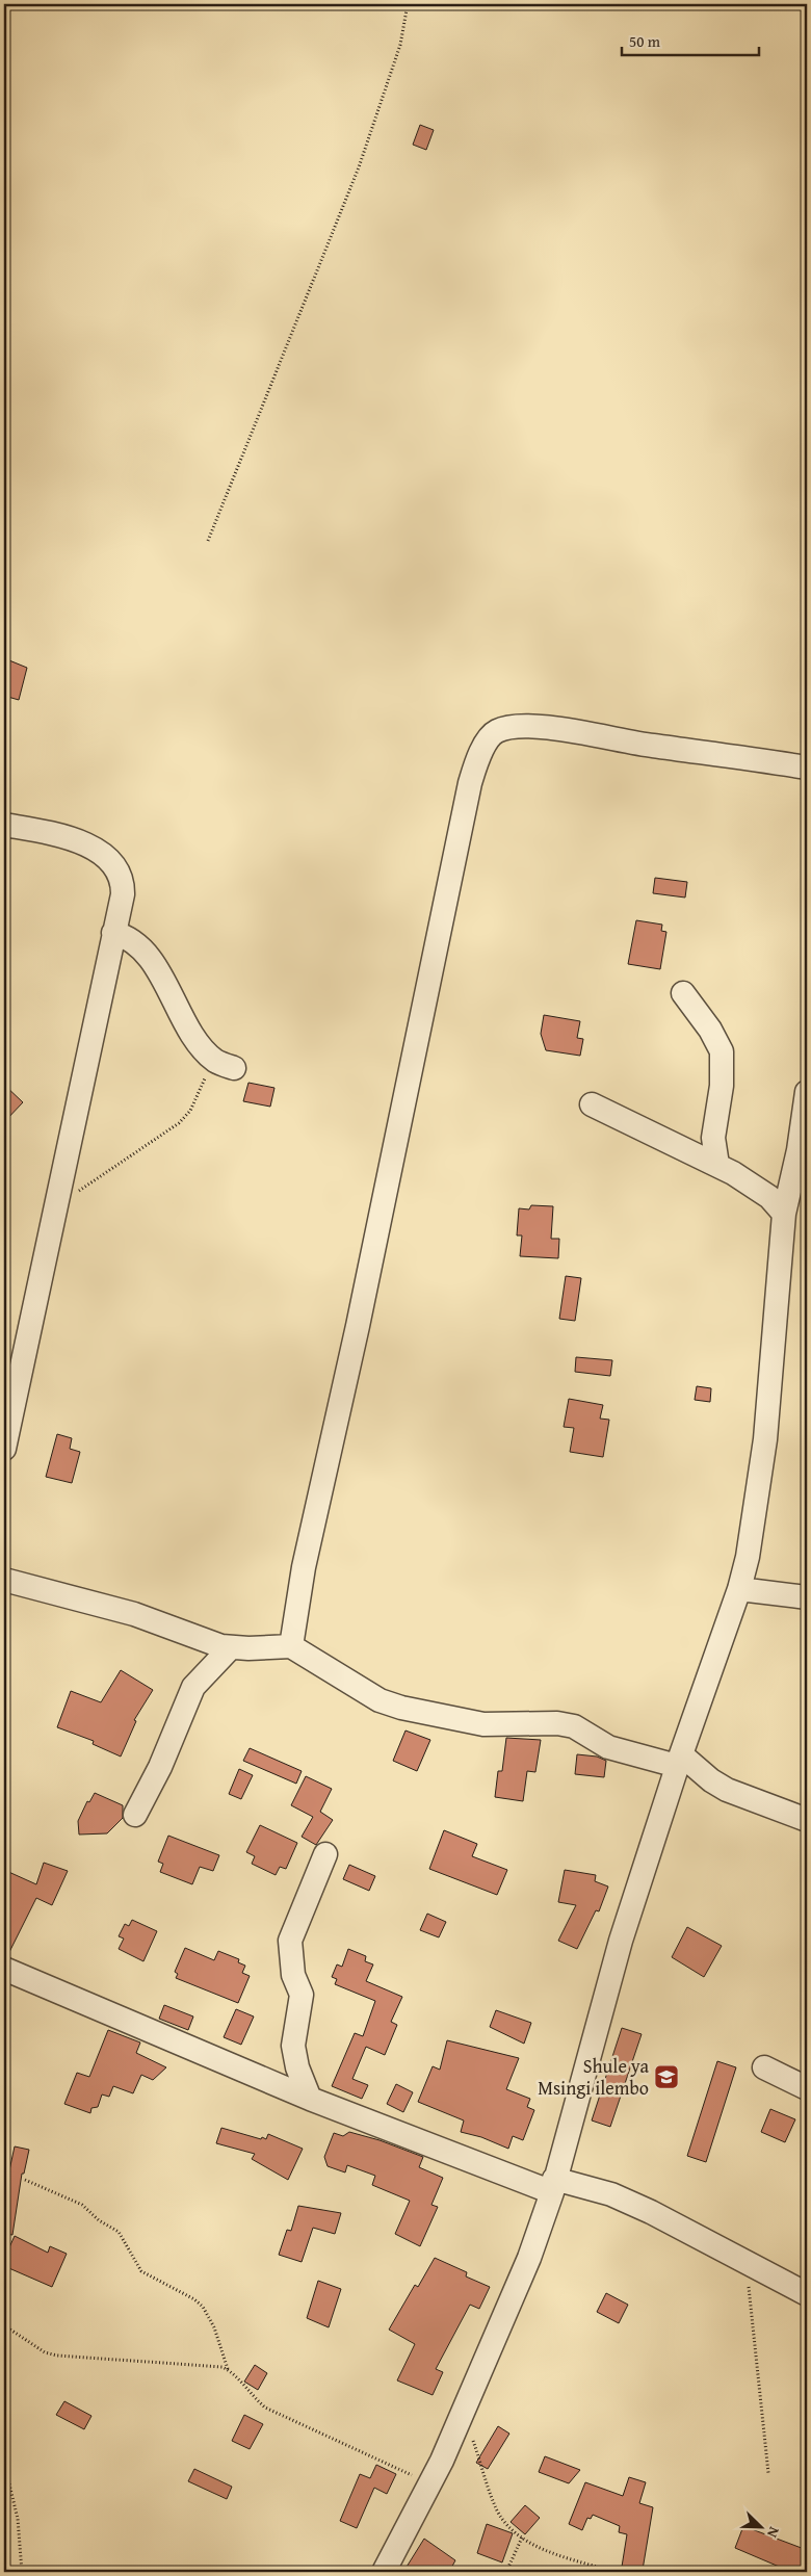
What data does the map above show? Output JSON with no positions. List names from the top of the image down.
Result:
{
  "places": {
    "school or university": ["Shule ya Msingi ilembo"]
  },
  "scale_bar": "50 m",
  "north": "bottom right"
}
